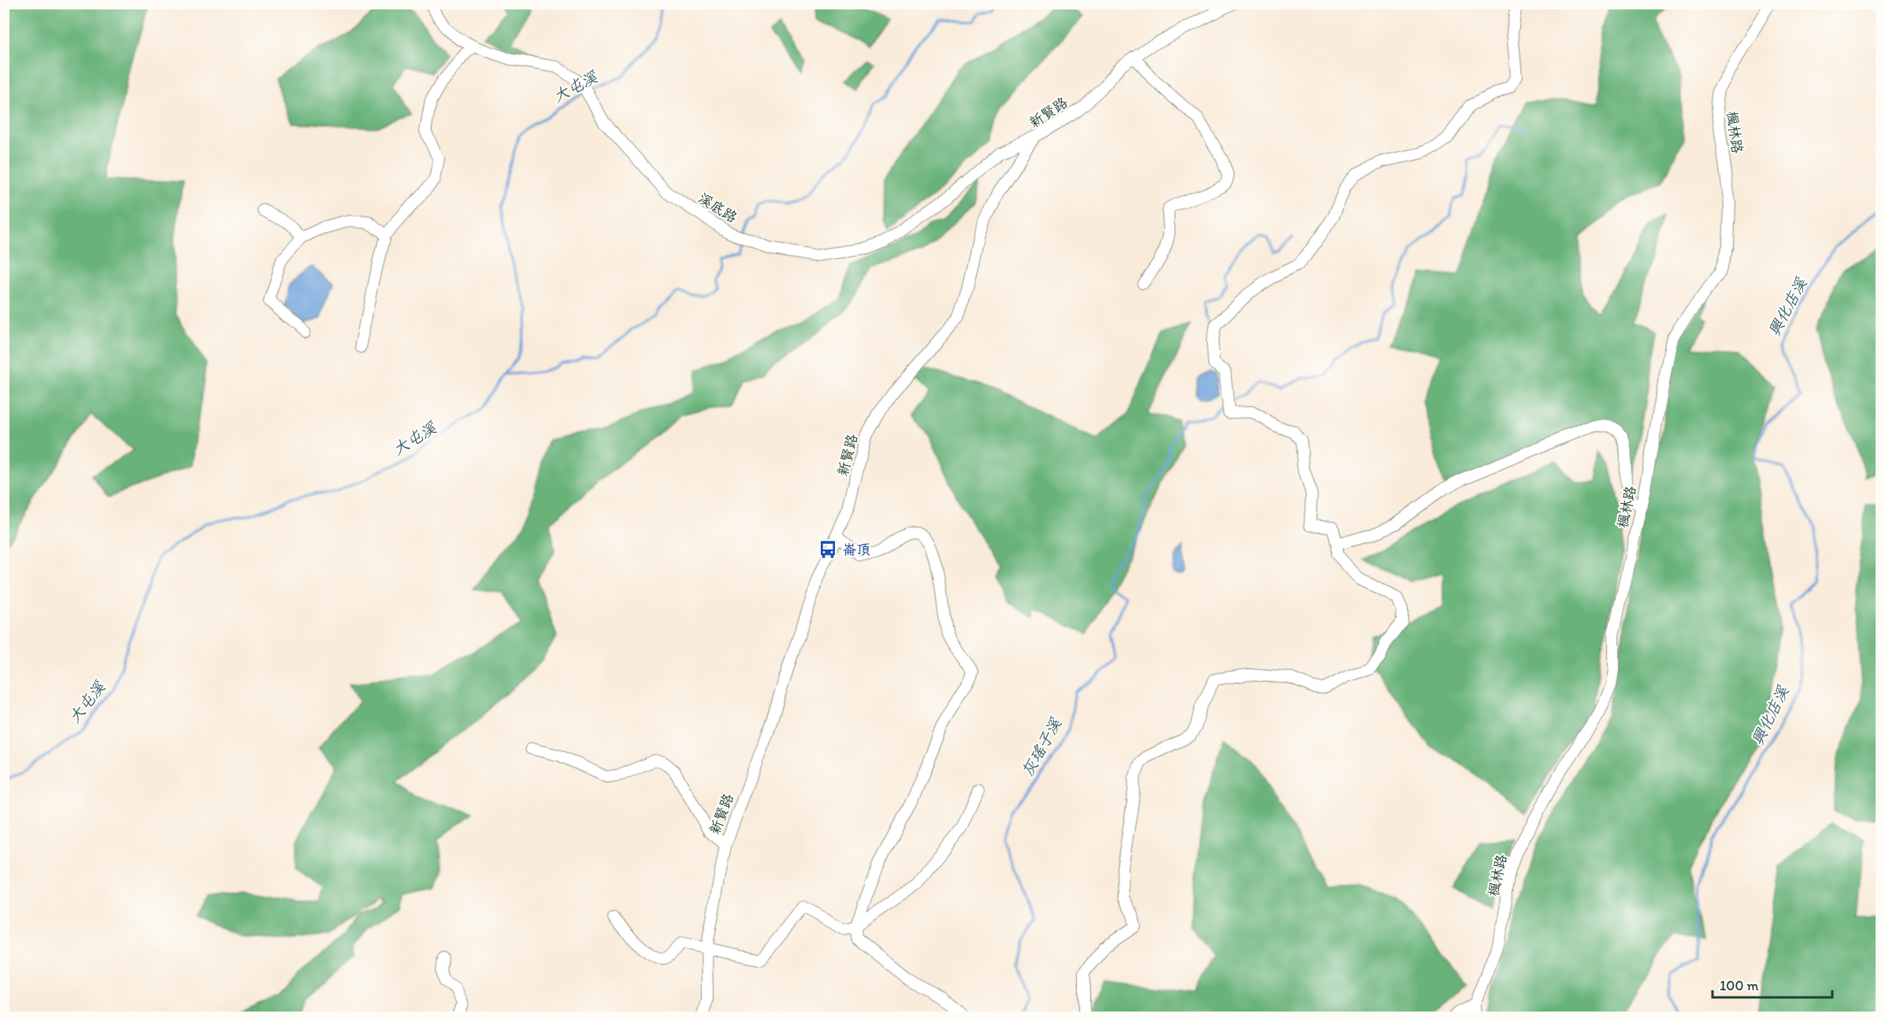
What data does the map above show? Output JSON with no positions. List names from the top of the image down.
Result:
{
  "streets": {
    "street": ["新賢路", "楓林路", "溪底路"]
  },
  "crossings": [
    ["新賢路", "溪底路"]
  ],
  "water": ["大屯溪", "興化店溪", "灰瑤子溪"],
  "places": {
    "bus stop": ["崙頂"]
  },
  "scale_bar": "100 m"
}
